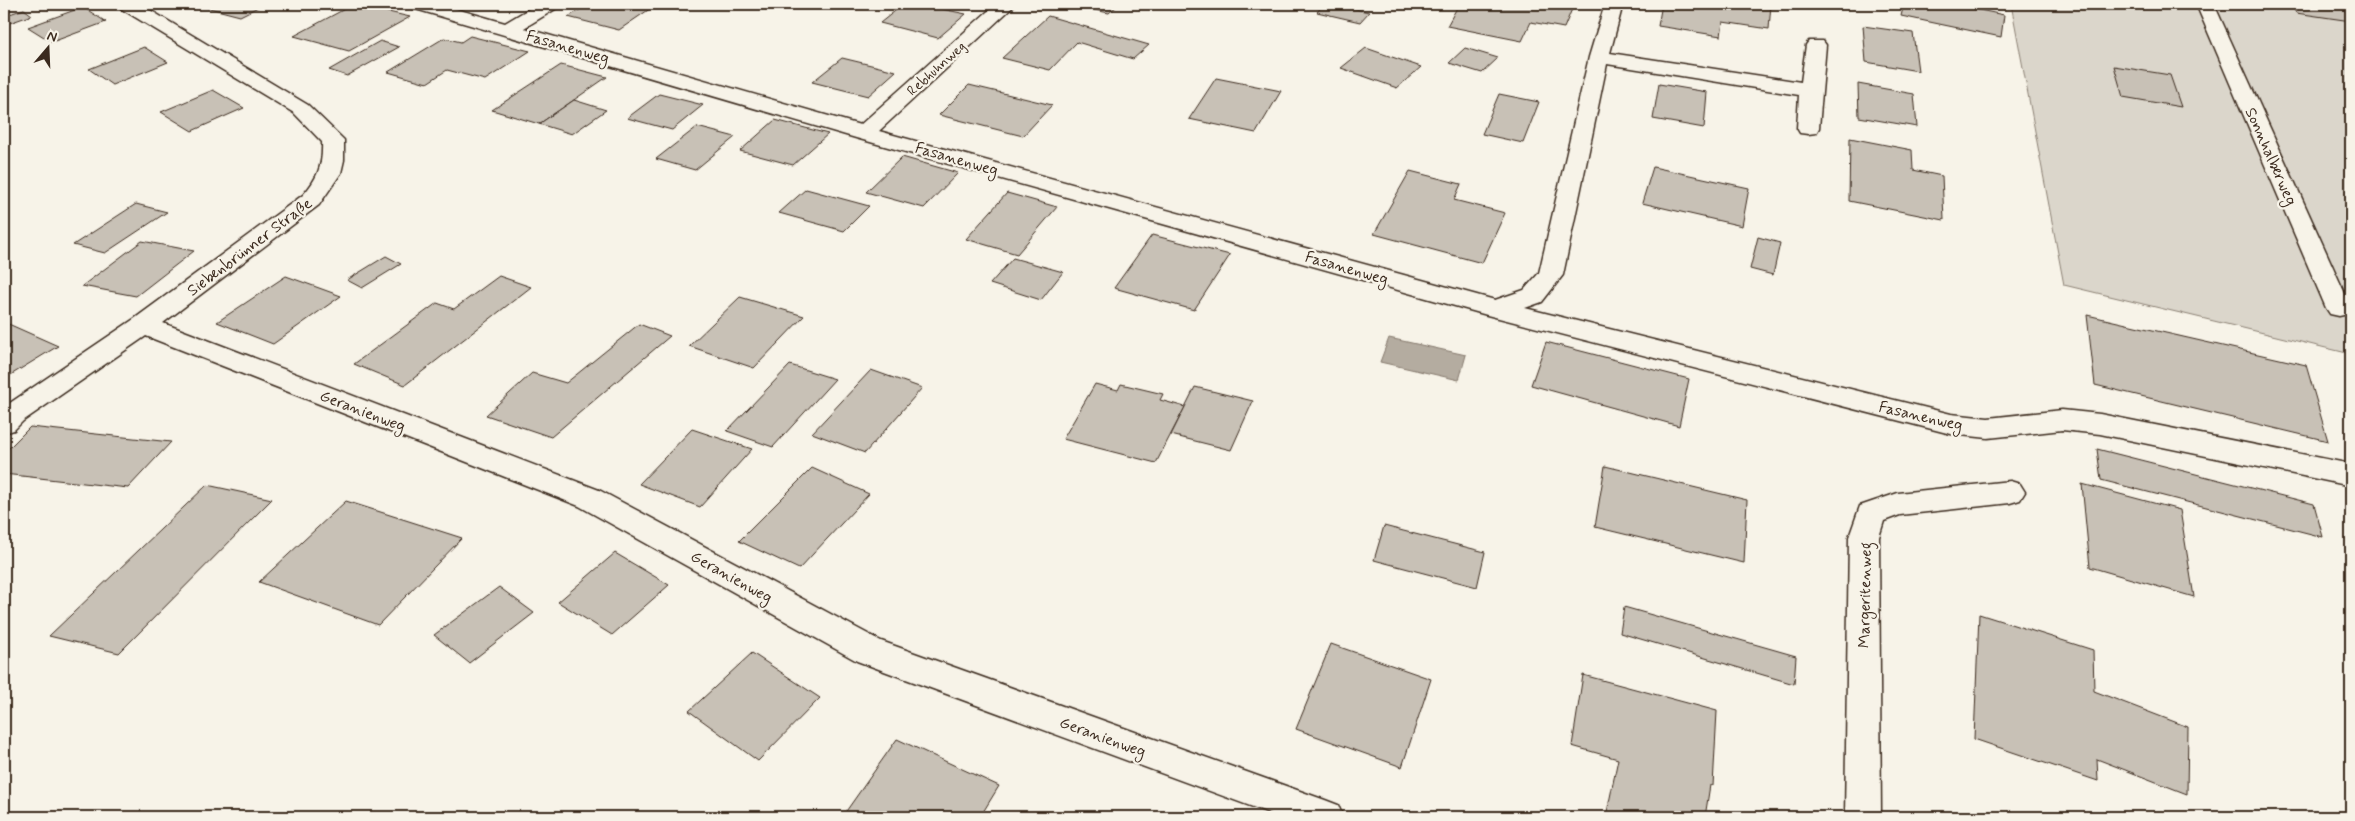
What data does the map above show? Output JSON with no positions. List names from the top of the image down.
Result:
{
  "streets": {
    "street": [
      "Fasanenweg",
      "Rebhuhnweg",
      "Sonnhalberweg",
      "Siebenbrünner Straße",
      "Geranienweg",
      "Margeritenweg"
    ]
  },
  "crossings": [
    ["Fasanenweg", "Rebhuhnweg"],
    ["Siebenbrünner Straße", "Geranienweg"]
  ],
  "north": "top"
}
